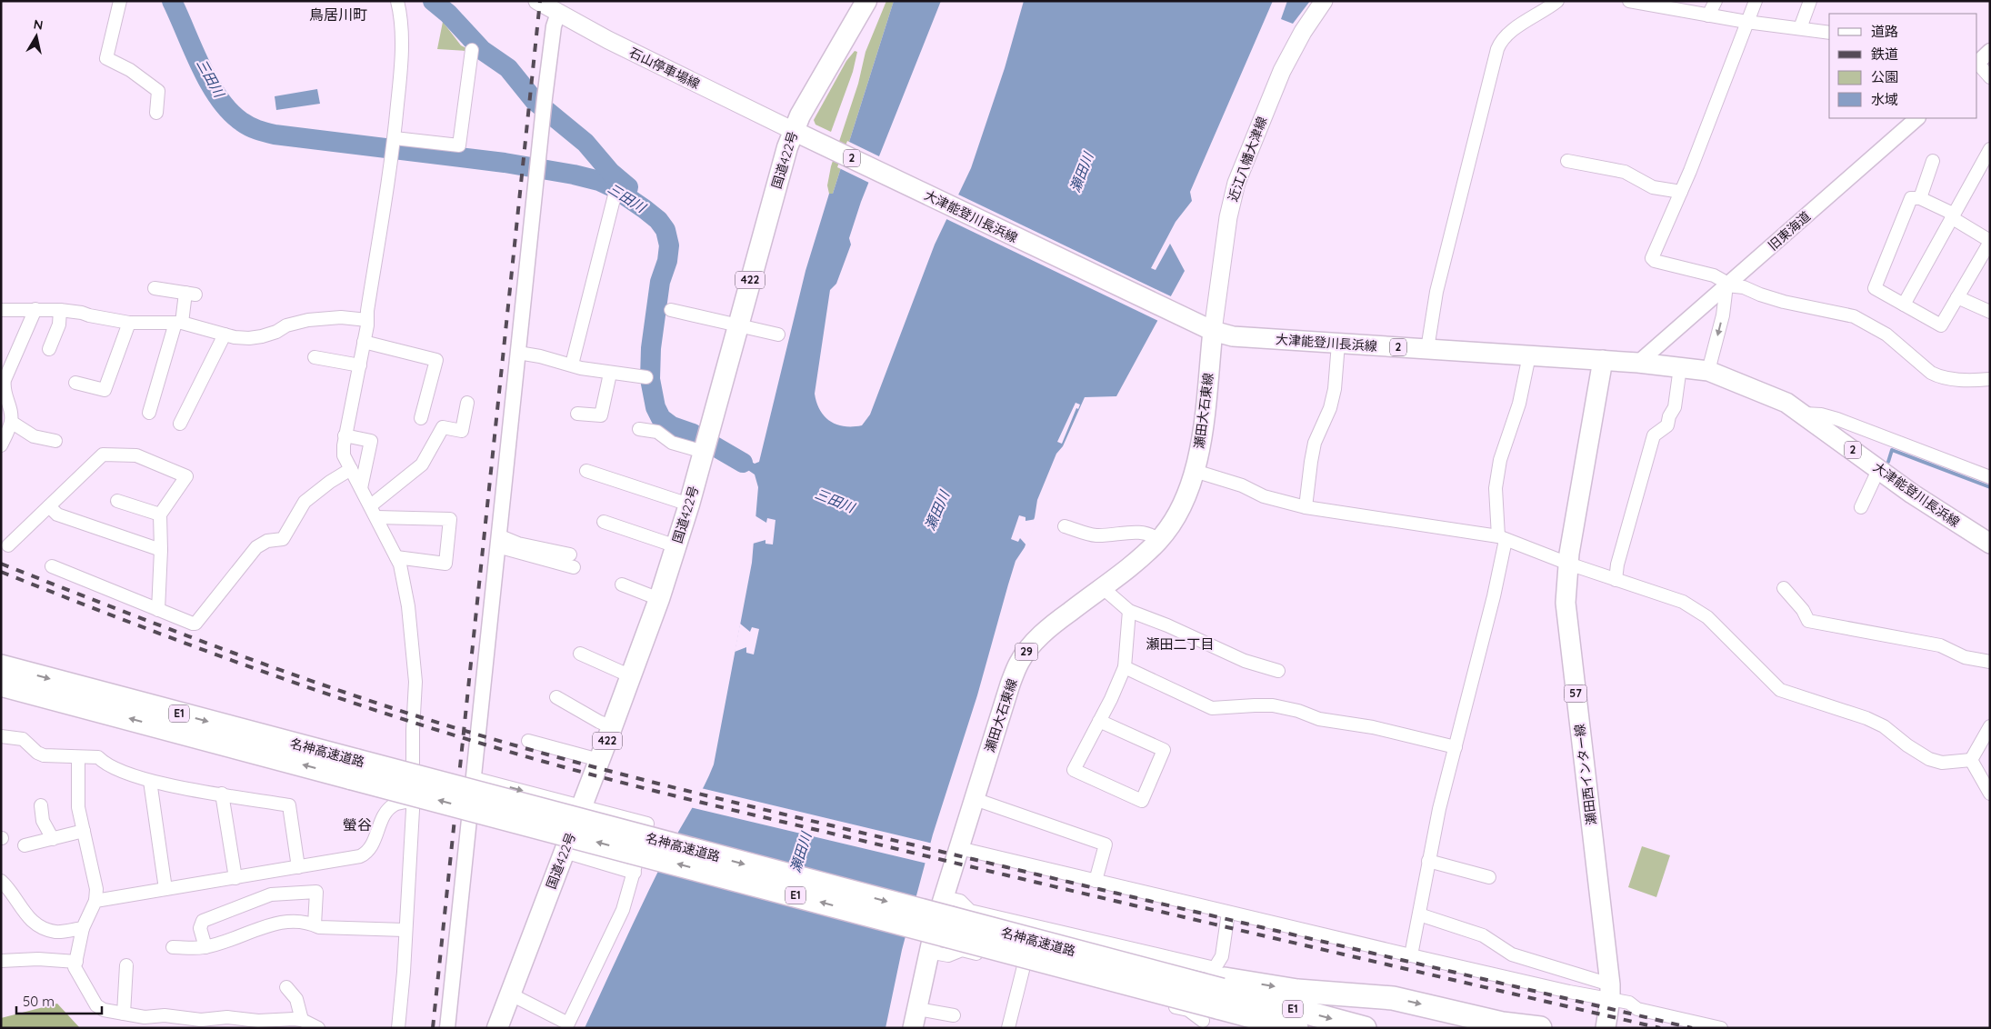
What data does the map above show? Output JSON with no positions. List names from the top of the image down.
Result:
{
  "streets": {
    "highway": [
      "国道422号",
      "422",
      "E1",
      "名神高速道路"
    ],
    "main road": [
      "石山停車場線",
      "2",
      "近江八幡大津線",
      "大津能登川長浜線",
      "瀬田大石東線",
      "29",
      "57",
      "瀬田西インター線"
    ],
    "street": ["旧東海道"]
  },
  "crossings": [
    ["石山停車場線", "国道422号"],
    ["石山停車場線", "大津能登川長浜線"],
    ["近江八幡大津線", "大津能登川長浜線"],
    ["近江八幡大津線", "瀬田大石東線"],
    ["国道422号", "大津能登川長浜線"],
    ["大津能登川長浜線", "旧東海道"],
    ["大津能登川長浜線", "瀬田大石東線"],
    ["大津能登川長浜線", "瀬田西インター線"]
  ],
  "districts": ["鳥居川町", "瀬田二丁目", "螢谷"],
  "water": ["三田川", "瀬田川"],
  "legend": [
    "道路",
    "鉄道",
    "公園",
    "水域"
  ],
  "scale_bar": "50 m",
  "north": "top"
}
